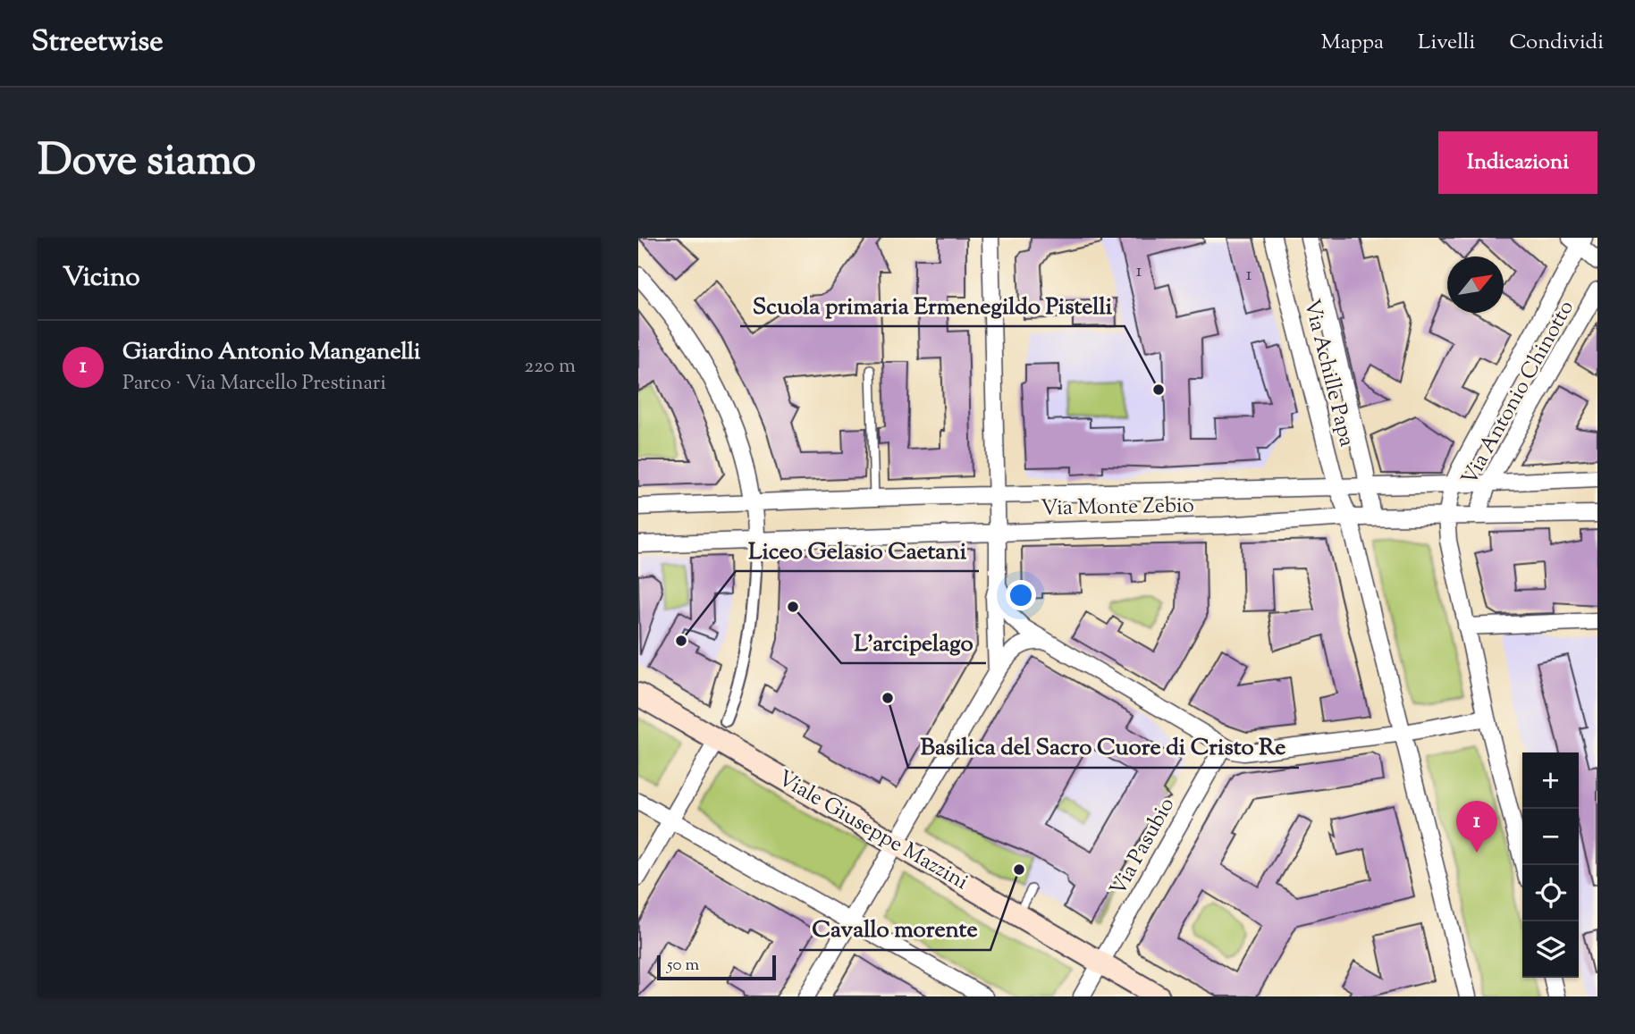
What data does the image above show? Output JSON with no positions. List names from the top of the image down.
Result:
{
  "streets": {
    "main road": ["Viale Giuseppe Mazzini"],
    "street": [
      "Via Achille Papa",
      "Via Antonio Chinotto",
      "Via Monte Zebio",
      "Via Pasubio"
    ]
  },
  "crossings": [
    ["Via Achille Papa", "Via Monte Zebio"],
    ["Via Antonio Chinotto", "Via Monte Zebio"],
    ["Viale Giuseppe Mazzini", "Via Pasubio"]
  ],
  "places": [
    "Scuola primaria Ermenegildo Pistelli",
    "L'arcipelago",
    "Liceo Gelasio Caetani",
    "Basilica del Sacro Cuore di Cristo Re",
    "Cavallo morente"
  ],
  "house_numbers": ["1", "1"],
  "scale_bar": "50 m",
  "north": "top right",
  "page": {
    "header": "Streetwise",
    "nav": ["Mappa", "Livelli", "Condividi"],
    "title": "Dove siamo",
    "buttons": "Indicazioni",
    "heading": "Vicino",
    "list": [
      {
        "mark": "1",
        "name": "Giardino Antonio Manganelli",
        "note": "Parco · Via Marcello Prestinari",
        "value": "220 m"
      }
    ],
    "map_buttons": ["+", "−"],
    "pins": "1",
    "scale": "50 m"
  }
}
